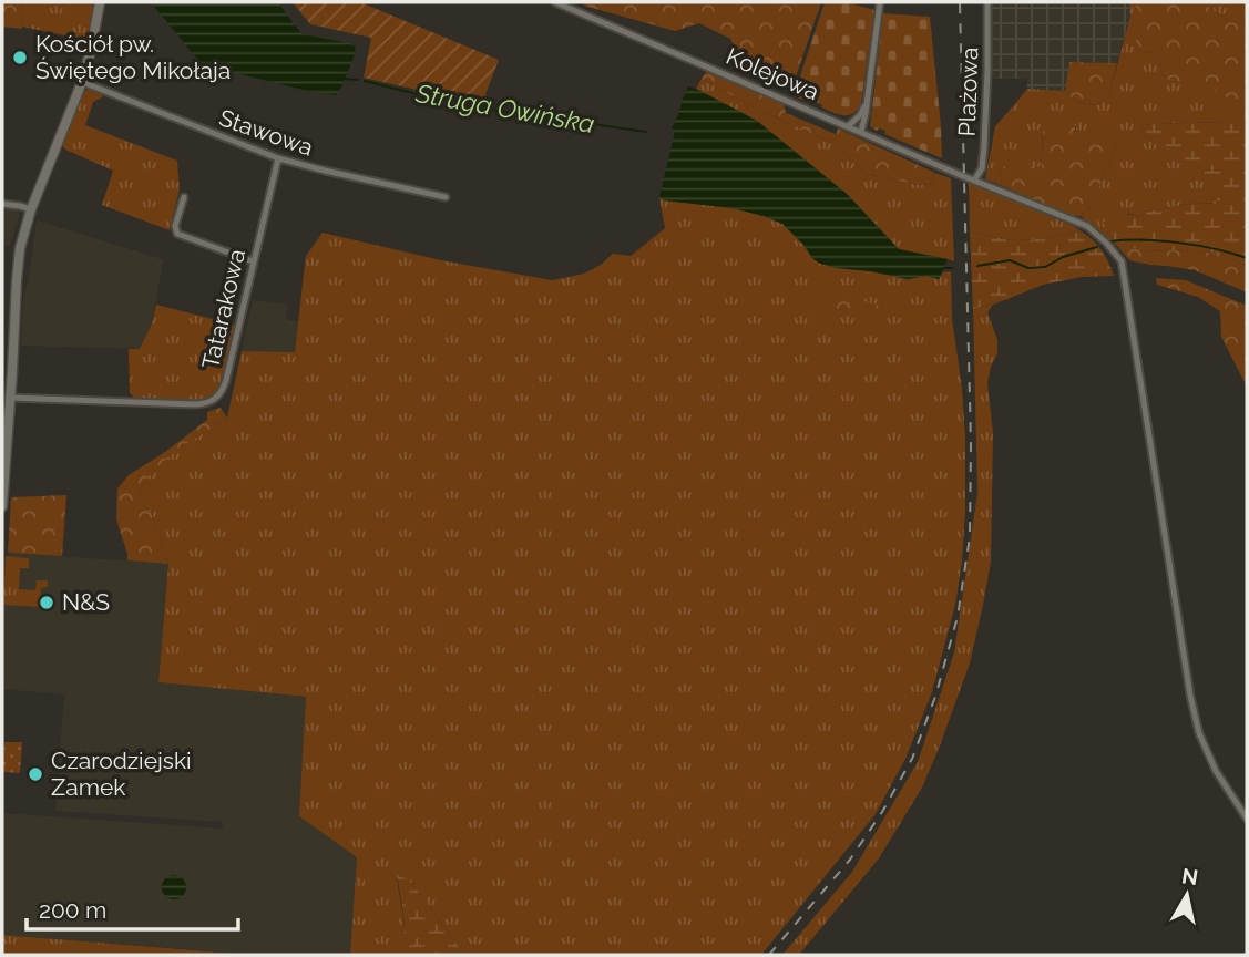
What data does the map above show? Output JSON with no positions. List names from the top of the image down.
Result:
{
  "streets": {
    "street": [
      "Kolejowa",
      "Plażowa",
      "Stawowa",
      "Tatarakowa"
    ]
  },
  "crossings": [
    ["Kolejowa", "Plażowa"],
    ["Stawowa", "Tatarakowa"]
  ],
  "water": ["Struga Owińska"],
  "places": ["Kościół pw. Świętego Mikołaja", "N&S", "Czarodziejski Zamek"],
  "scale_bar": "200 m",
  "north": "top"
}
